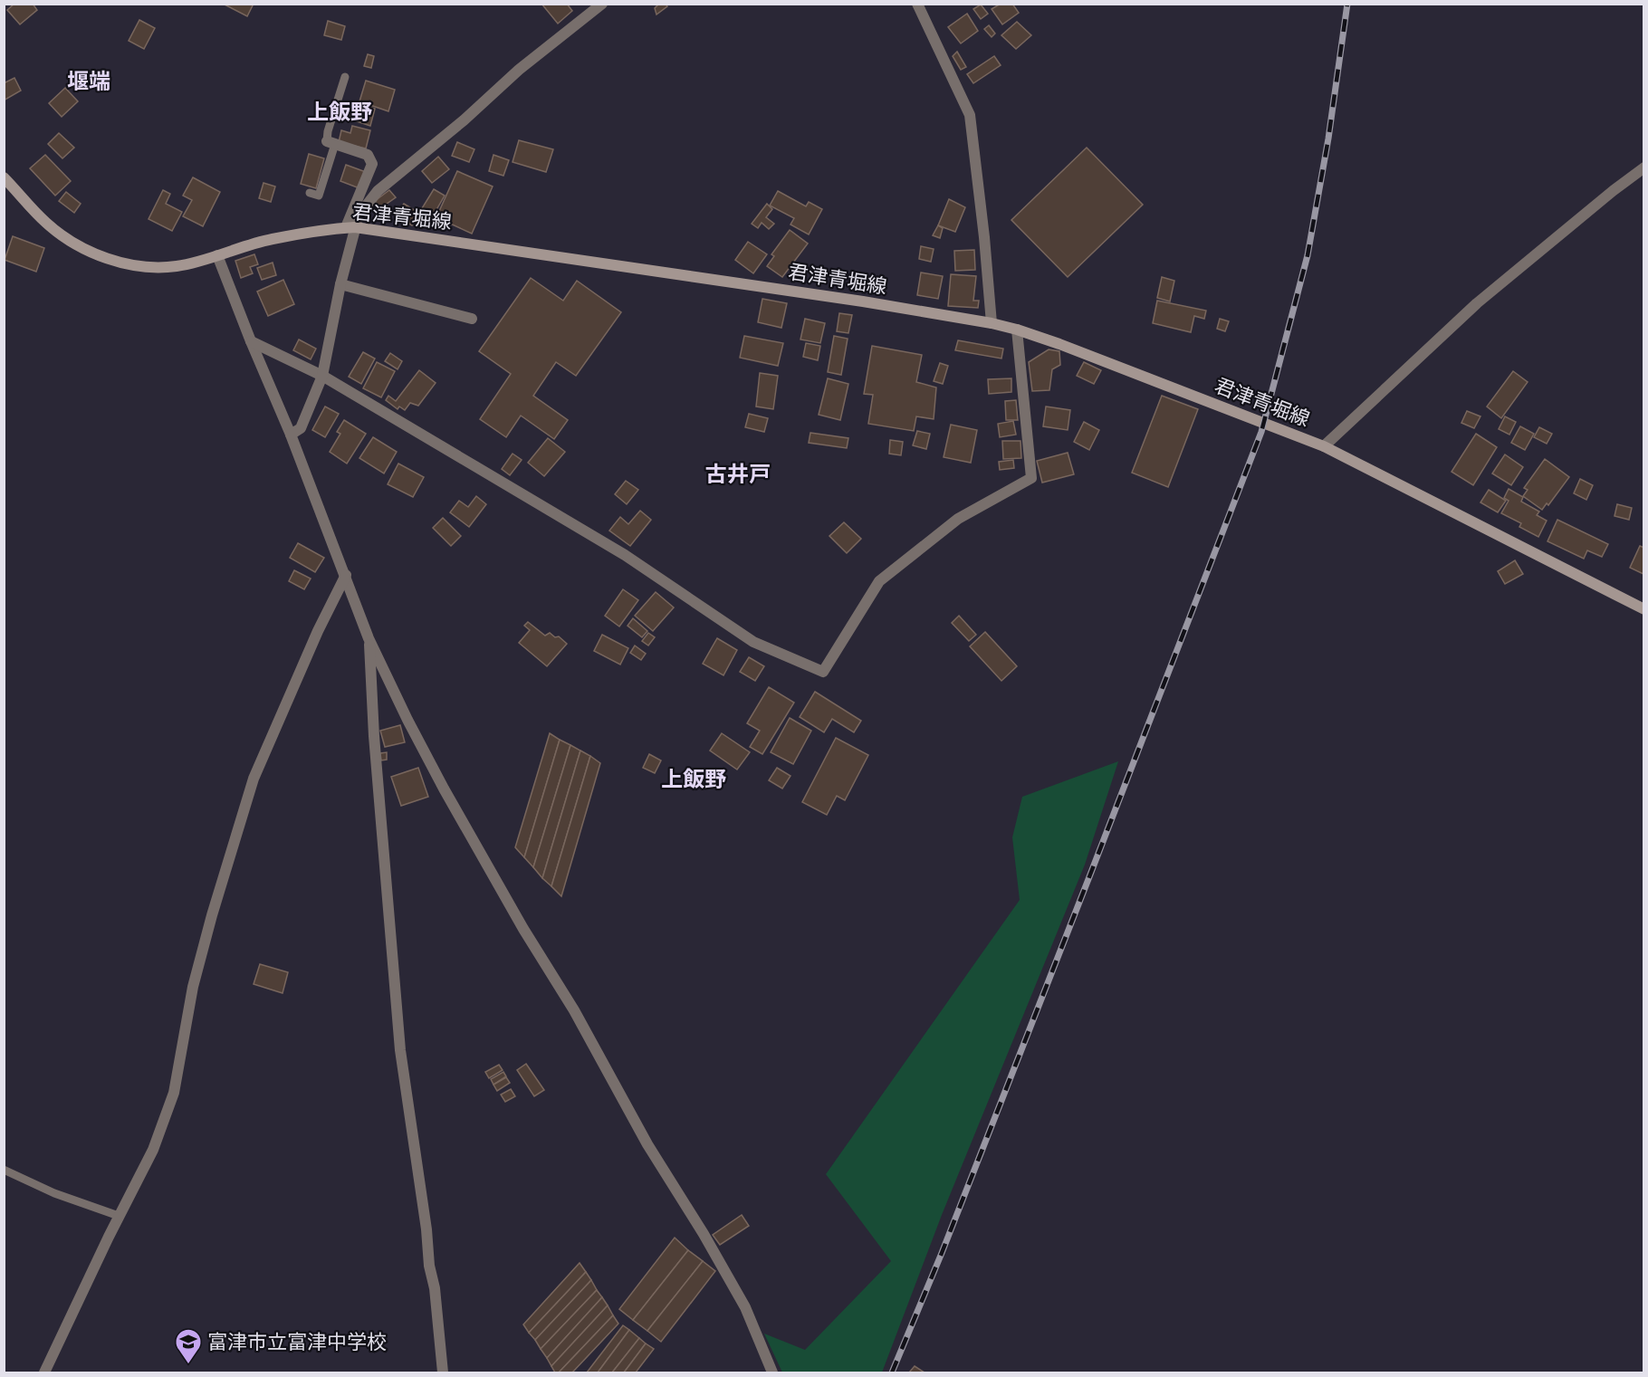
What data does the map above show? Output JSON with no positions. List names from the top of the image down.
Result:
{
  "streets": {
    "main road": ["君津青堀線"]
  },
  "districts": [
    "堰端",
    "上飯野",
    "古井戸",
    "上飯野"
  ],
  "places": {
    "school or university": ["富津市立富津中学校"]
  }
}
